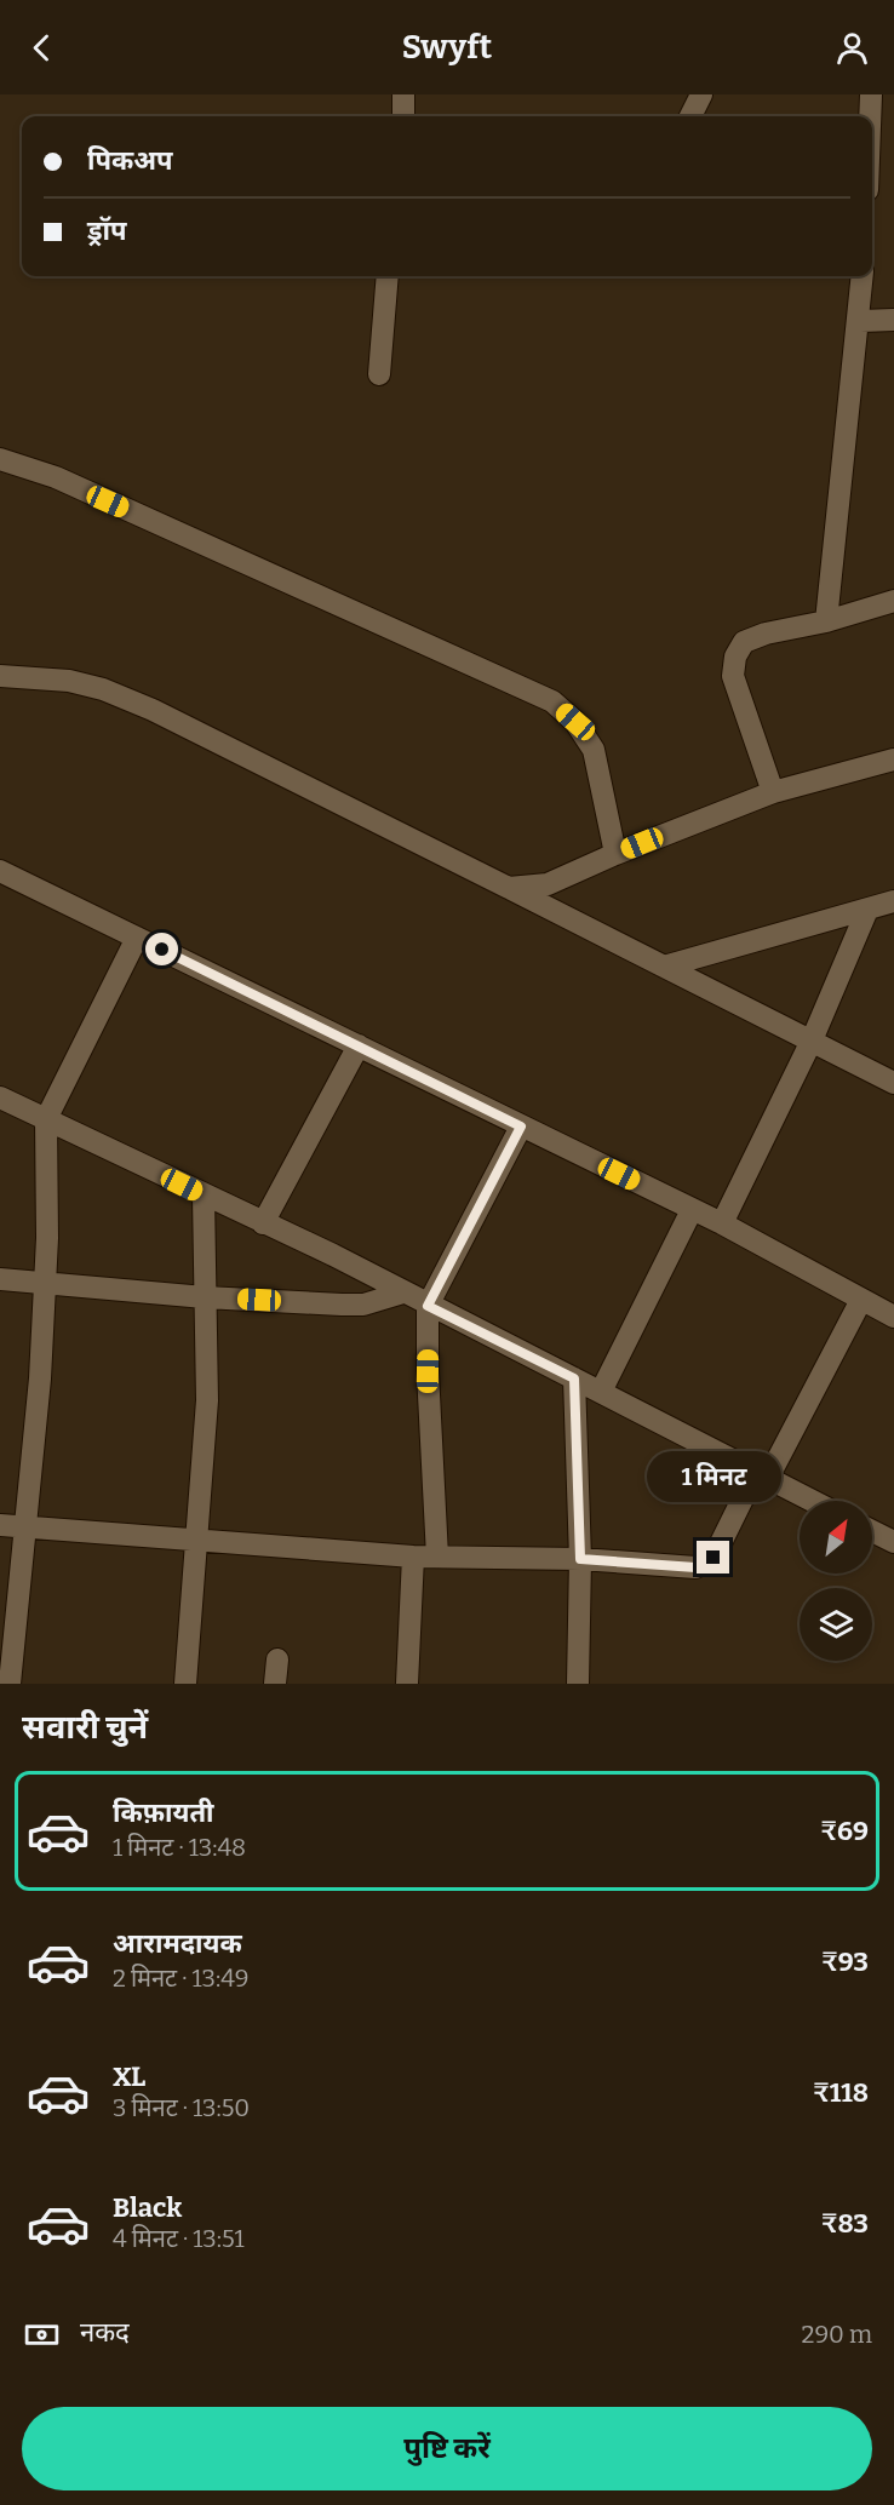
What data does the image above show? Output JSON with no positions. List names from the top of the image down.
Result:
{
  "north": "top right",
  "page": {
    "header": "Swyft",
    "banner": ["पिकअप", "ड्रॉप"],
    "bubble": "1 मिनट",
    "heading": "सवारी चुनें",
    "list": [
      {
        "name": "किफ़ायती",
        "note": "1 मिनट · 13:48",
        "value": "₹69"
      },
      {
        "name": "आरामदायक",
        "note": "2 मिनट · 13:49",
        "value": "₹93"
      },
      {
        "name": "XL",
        "note": "3 मिनट · 13:50",
        "value": "₹118"
      },
      {
        "name": "Black",
        "note": "4 मिनट · 13:51",
        "value": "₹83"
      }
    ],
    "pay": ["नकद", "290 m"],
    "buttons": "पुष्टि करें"
  }
}
